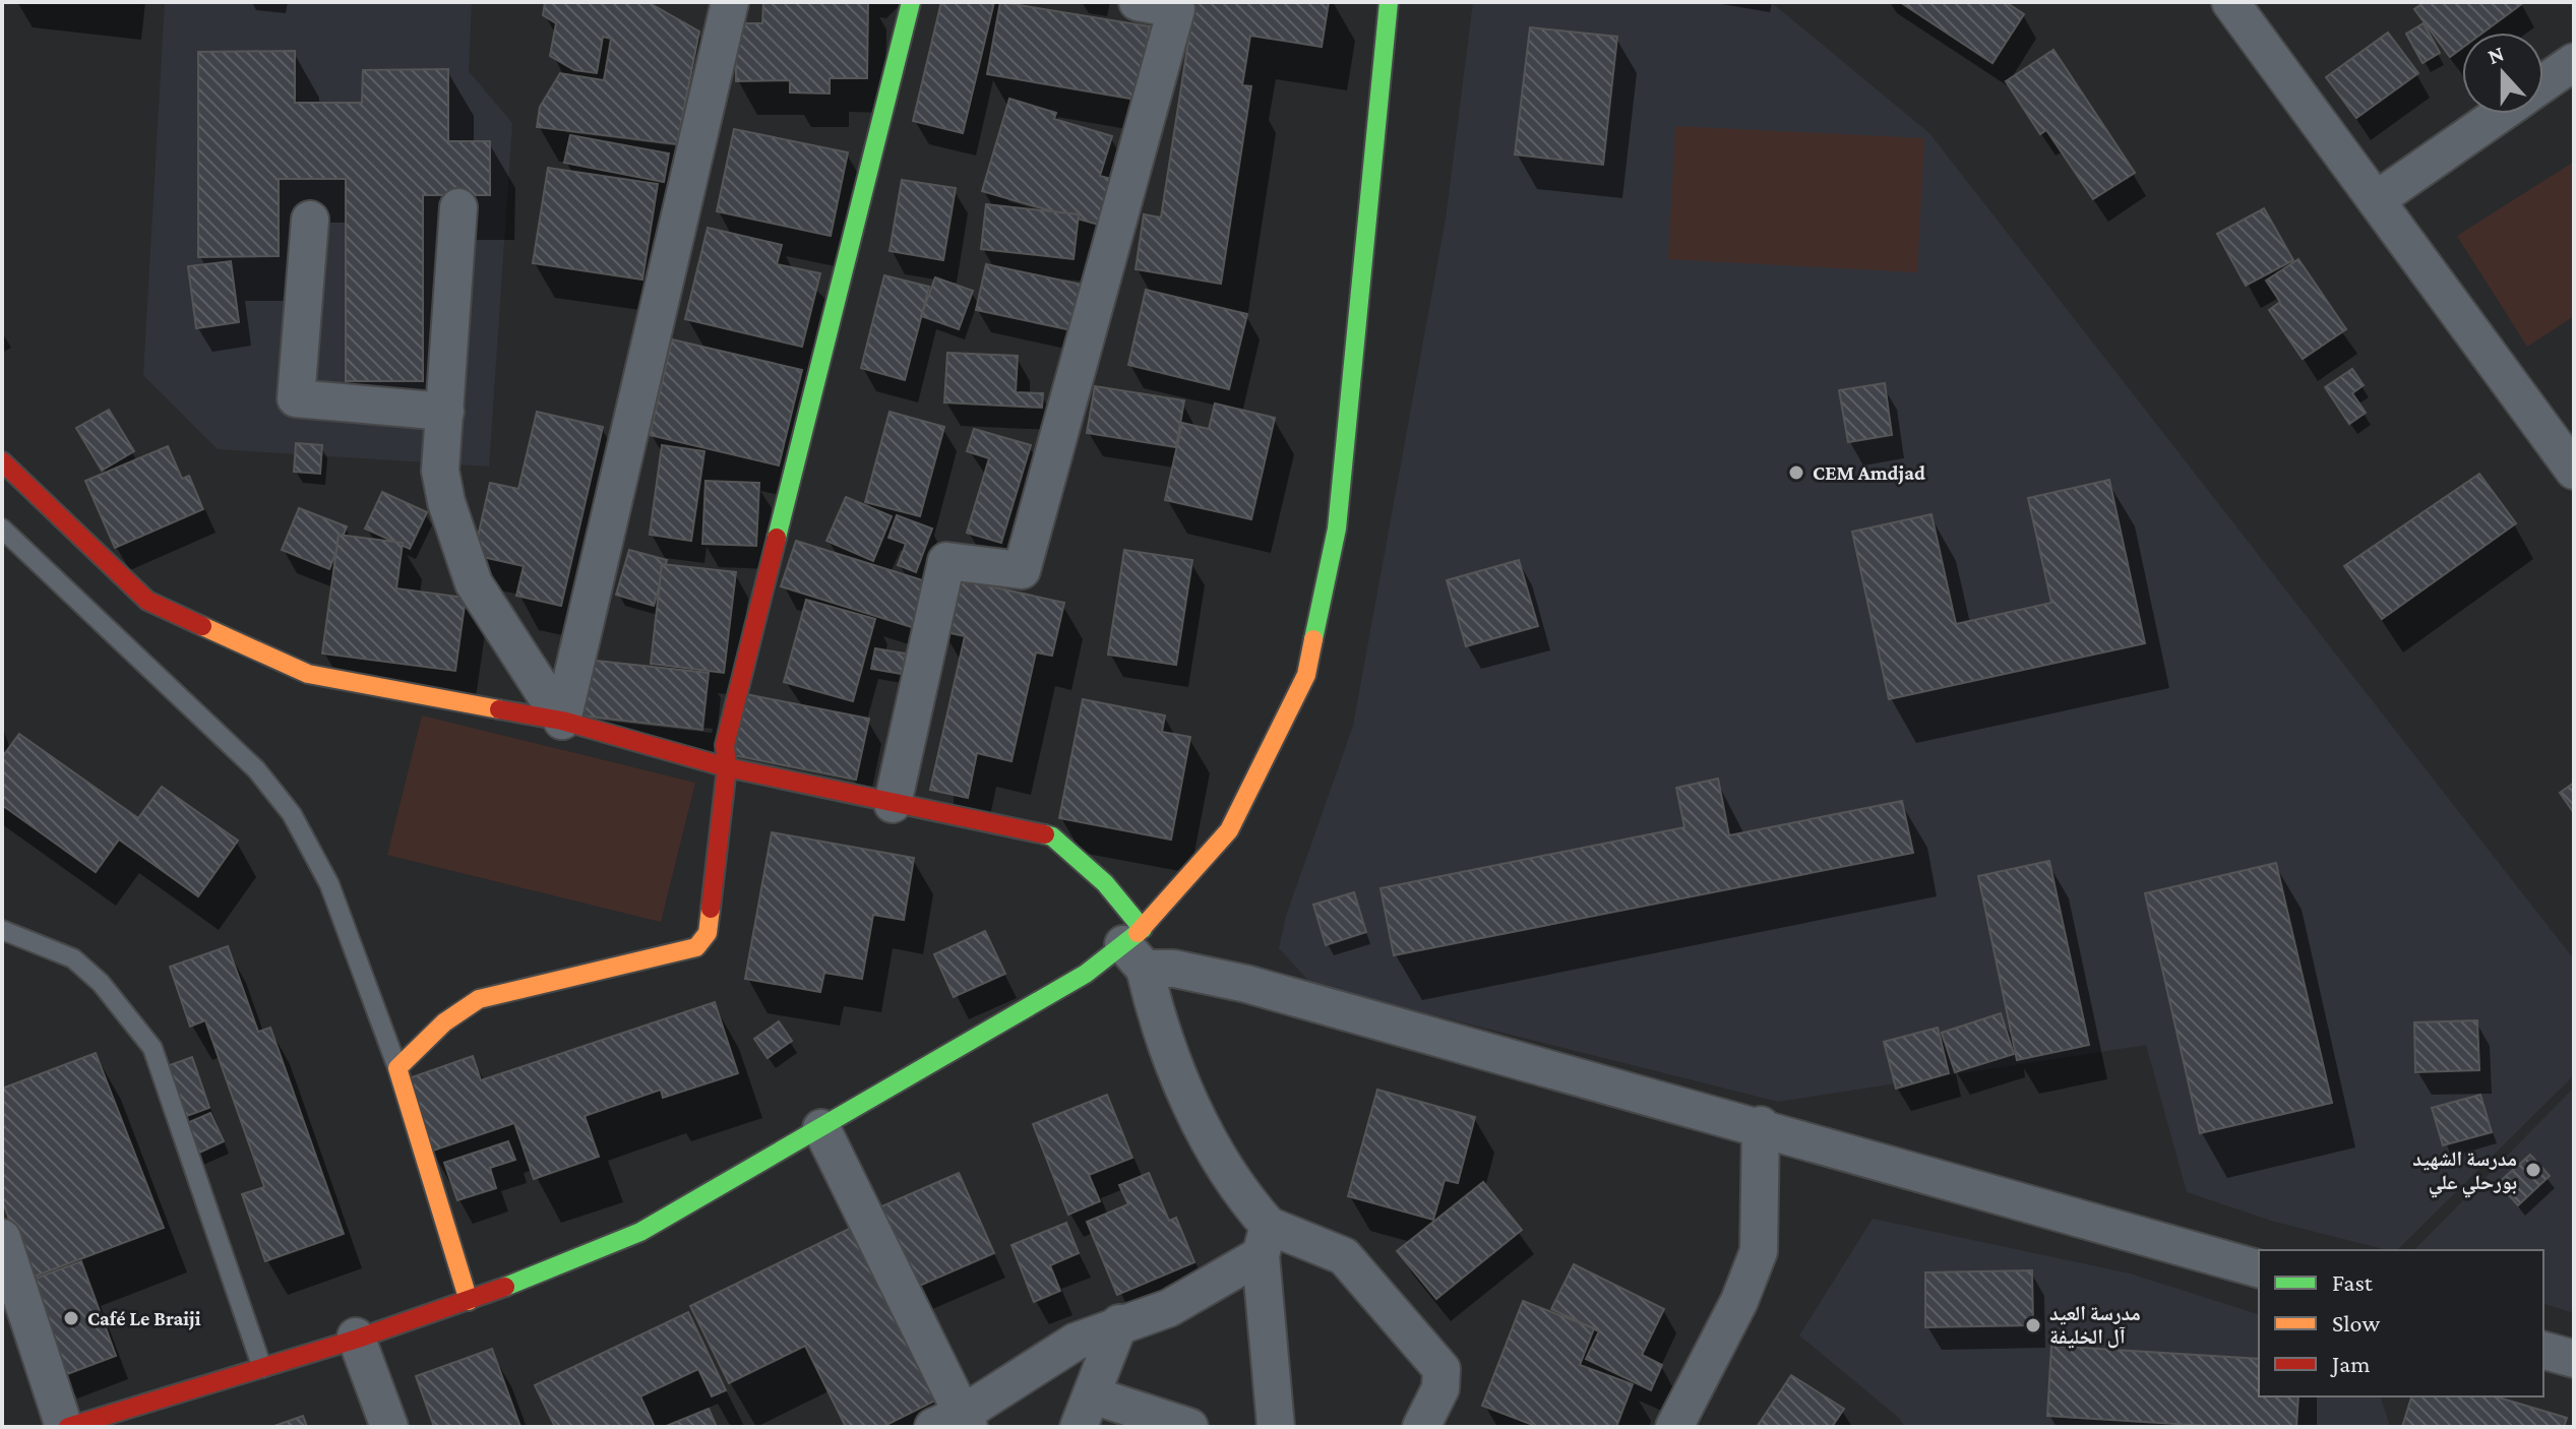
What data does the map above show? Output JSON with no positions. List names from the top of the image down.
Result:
{
  "places": [
    "CEM Amdjad",
    "مدرسة الشهيد بورحلي علي",
    "Café Le Braiji",
    "مدرسة العيد آل الخليفة"
  ],
  "legend": ["Fast", "Slow", "Jam"],
  "north": "top"
}
